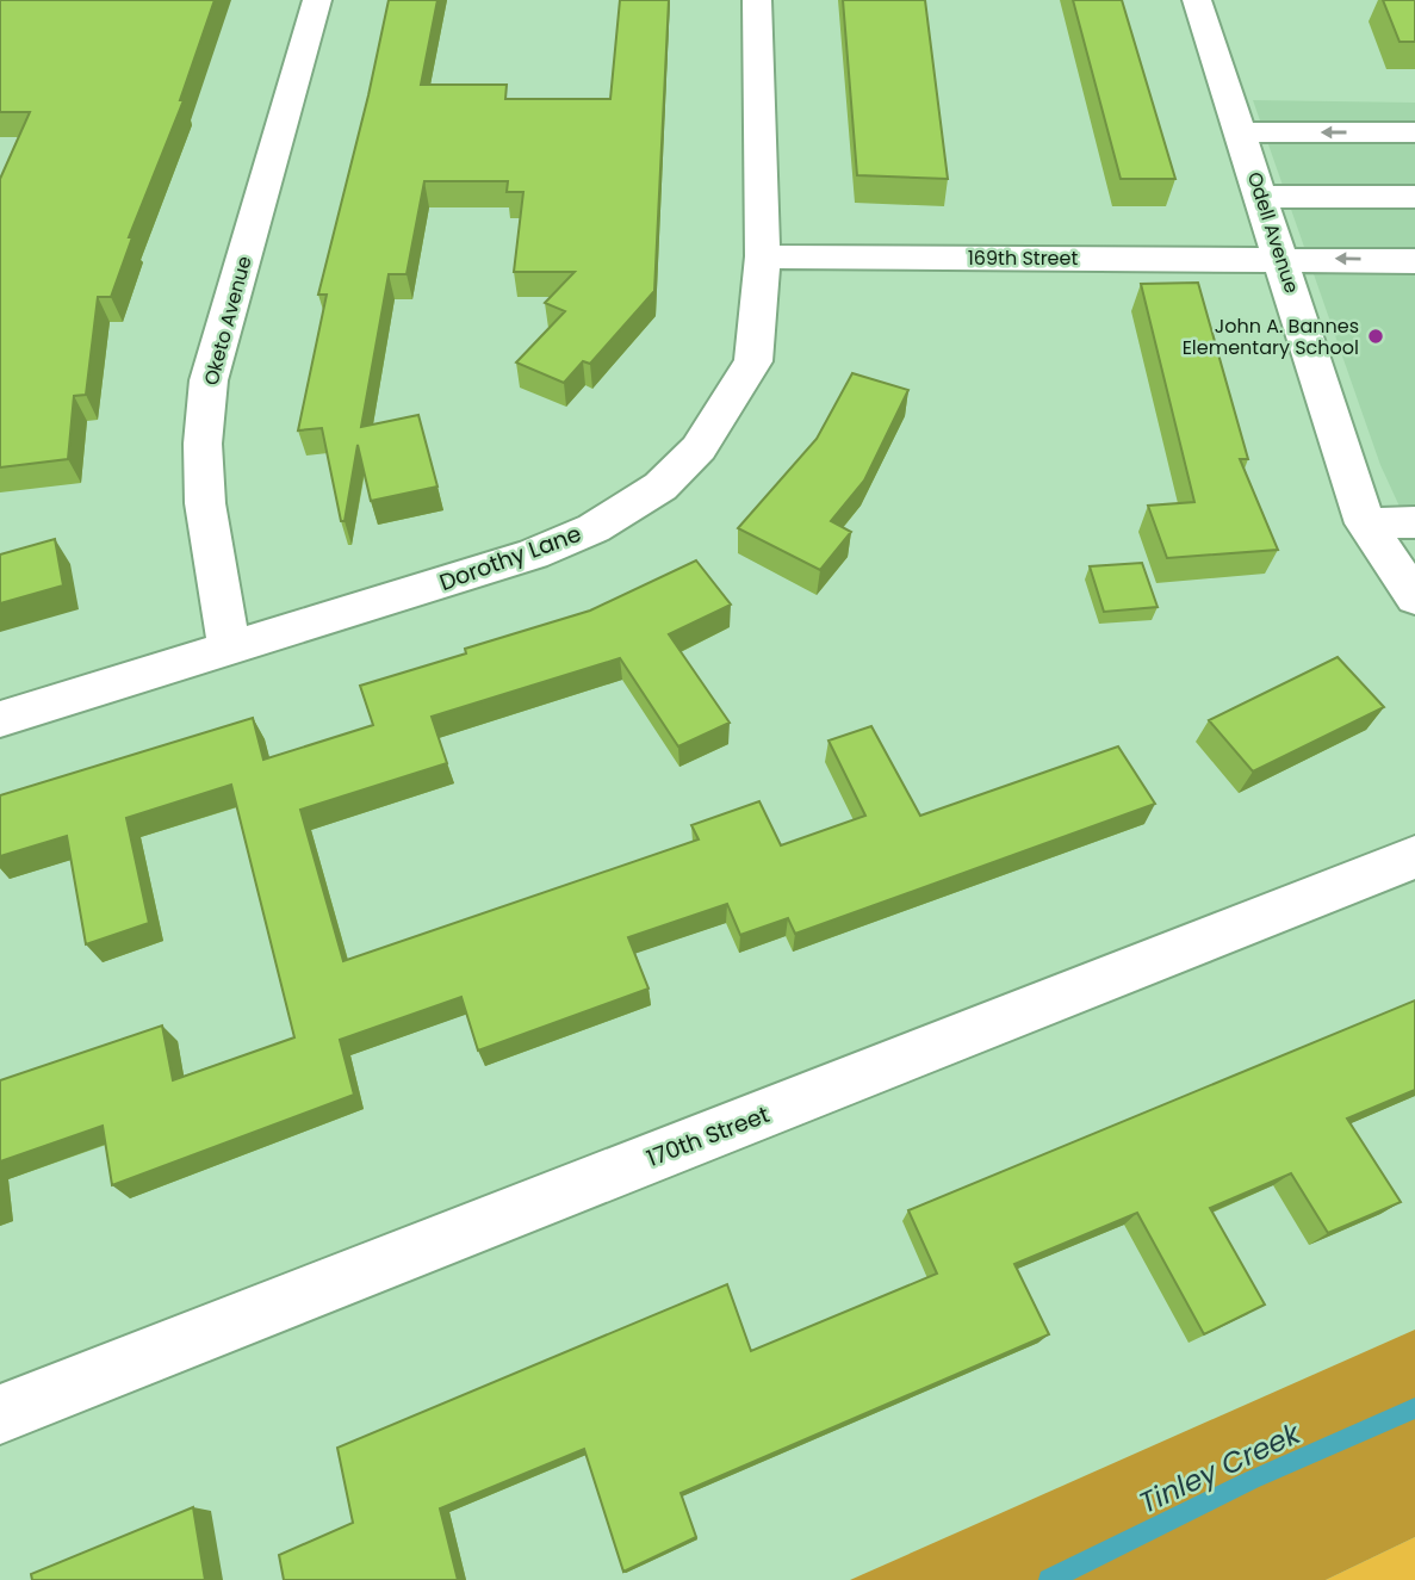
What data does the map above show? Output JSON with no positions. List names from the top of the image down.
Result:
{
  "streets": {
    "street": [
      "Odell Avenue",
      "169th Street",
      "Oketo Avenue",
      "Dorothy Lane",
      "170th Street"
    ]
  },
  "crossings": [
    ["Odell Avenue", "169th Street"],
    ["169th Street", "Dorothy Lane"],
    ["Oketo Avenue", "Dorothy Lane"]
  ],
  "water": ["Tinley Creek"],
  "places": ["John A. Bannes Elementary School"]
}
